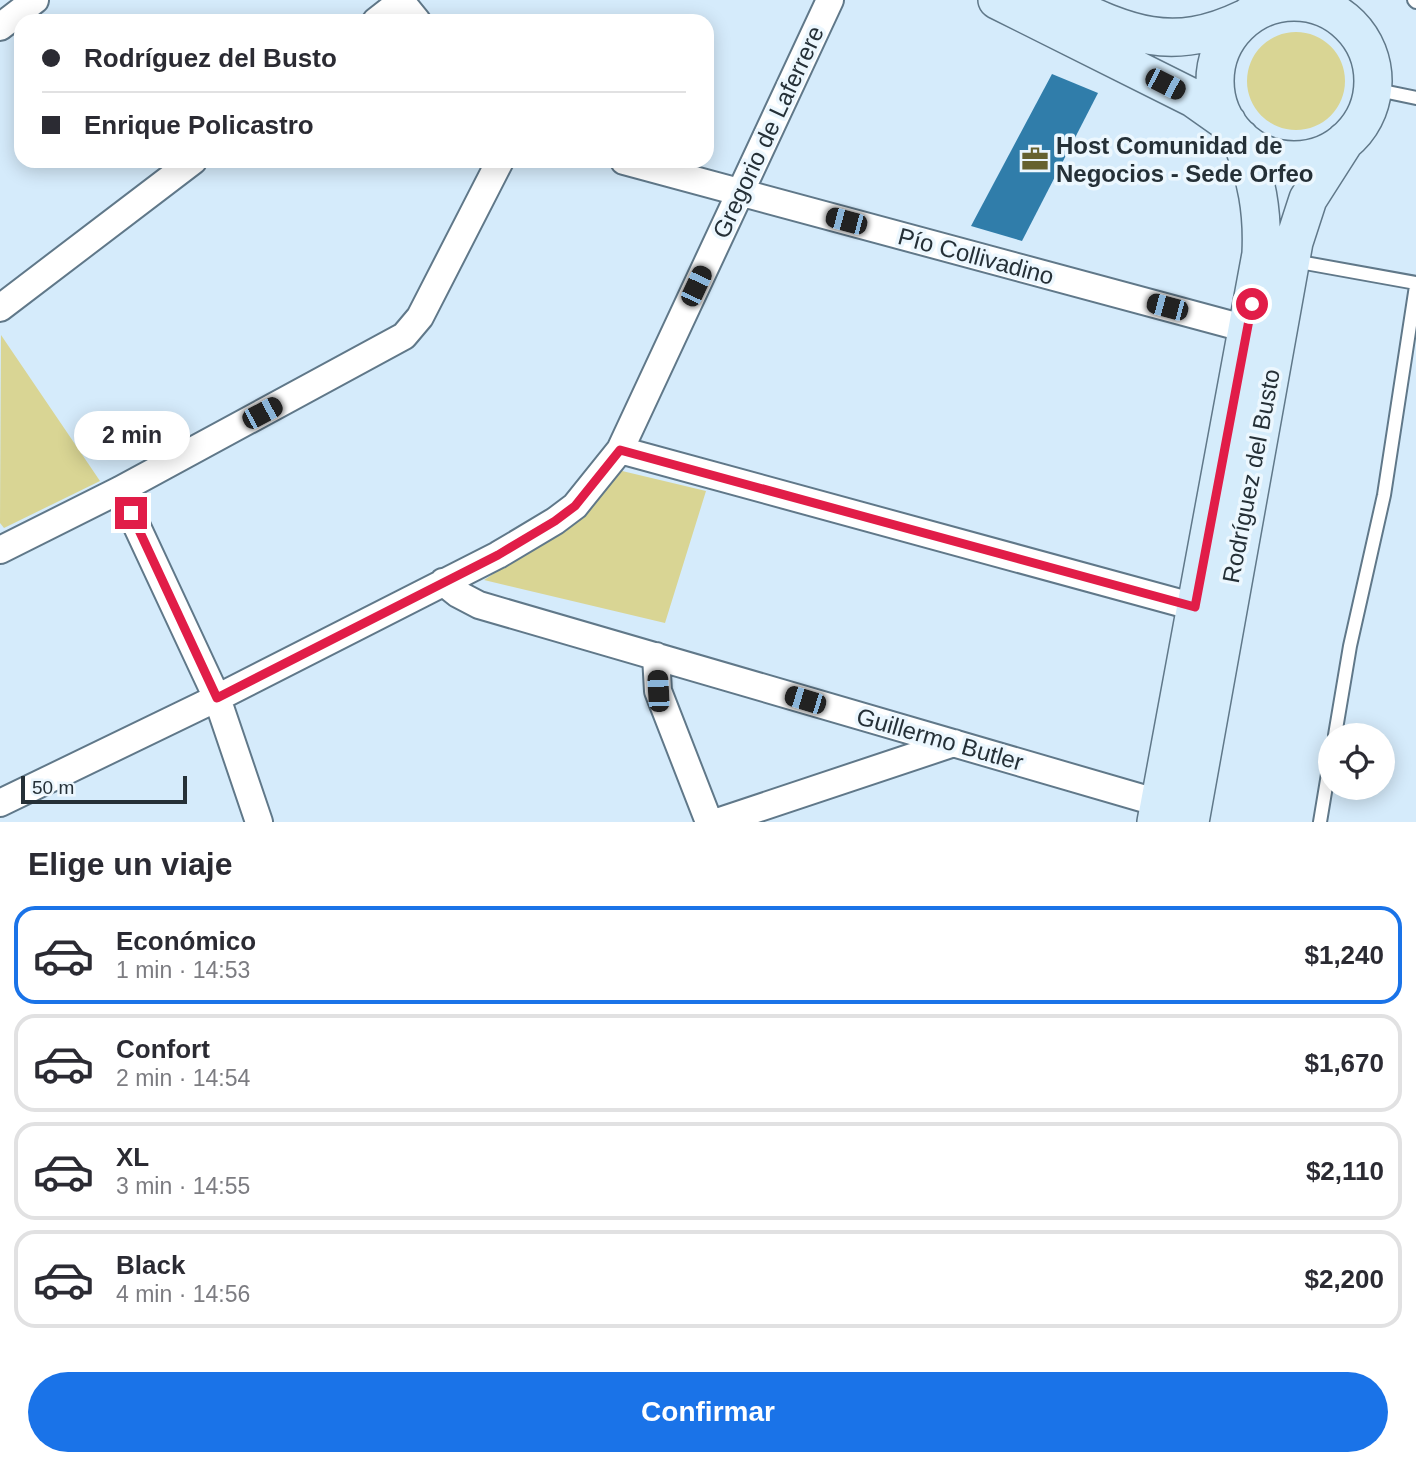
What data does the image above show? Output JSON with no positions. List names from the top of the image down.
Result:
{
  "streets": {
    "main road": ["Rodríguez del Busto"],
    "street": ["Gregorio de Laferrere", "Pío Collivadino", "Guillermo Butler"]
  },
  "crossings": [
    ["Gregorio de Laferrere", "Pío Collivadino"],
    ["Gregorio de Laferrere", "Guillermo Butler"],
    ["Pío Collivadino", "Rodríguez del Busto"],
    ["Rodríguez del Busto", "Guillermo Butler"]
  ],
  "places": {
    "office": ["Host Comunidad de Negocios - Sede Orfeo"]
  },
  "scale_bar": "50 m",
  "page": {
    "banner": ["Rodríguez del Busto", "Enrique Policastro"],
    "bubble": "2 min",
    "scale": "50 m",
    "heading": "Elige un viaje",
    "list": [
      {
        "name": "Económico",
        "note": "1 min · 14:53",
        "value": "$1,240"
      },
      {
        "name": "Confort",
        "note": "2 min · 14:54",
        "value": "$1,670"
      },
      {
        "name": "XL",
        "note": "3 min · 14:55",
        "value": "$2,110"
      },
      {
        "name": "Black",
        "note": "4 min · 14:56",
        "value": "$2,200"
      }
    ],
    "buttons": "Confirmar"
  }
}
